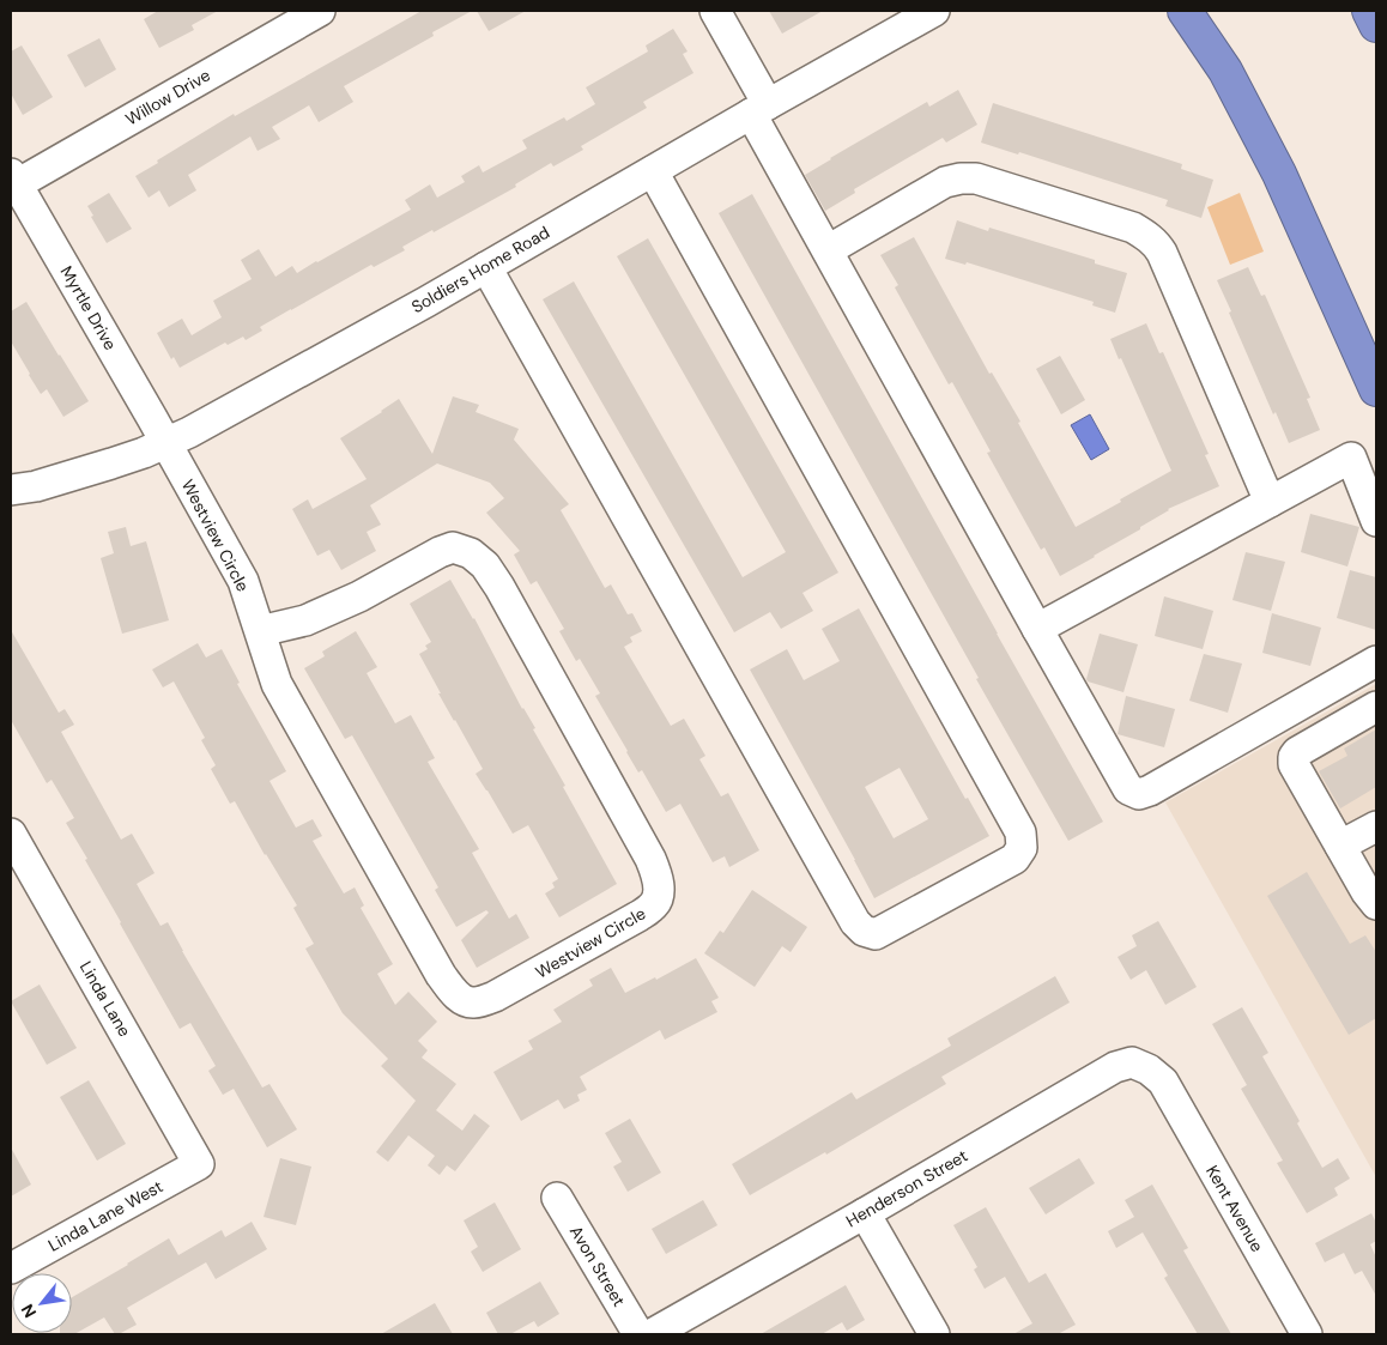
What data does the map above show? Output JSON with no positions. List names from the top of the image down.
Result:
{
  "streets": {
    "street": [
      "Willow Drive",
      "Soldiers Home Road",
      "Myrtle Drive",
      "Westview Circle",
      "Linda Lane",
      "Henderson Street",
      "Kent Avenue",
      "Linda Lane West",
      "Avon Street"
    ]
  },
  "crossings": [
    ["Willow Drive", "Myrtle Drive"],
    ["Soldiers Home Road", "Myrtle Drive"],
    ["Soldiers Home Road", "Westview Circle"],
    ["Myrtle Drive", "Westview Circle"],
    ["Linda Lane", "Linda Lane West"],
    ["Henderson Street", "Kent Avenue"]
  ],
  "north": "bottom left"
}
